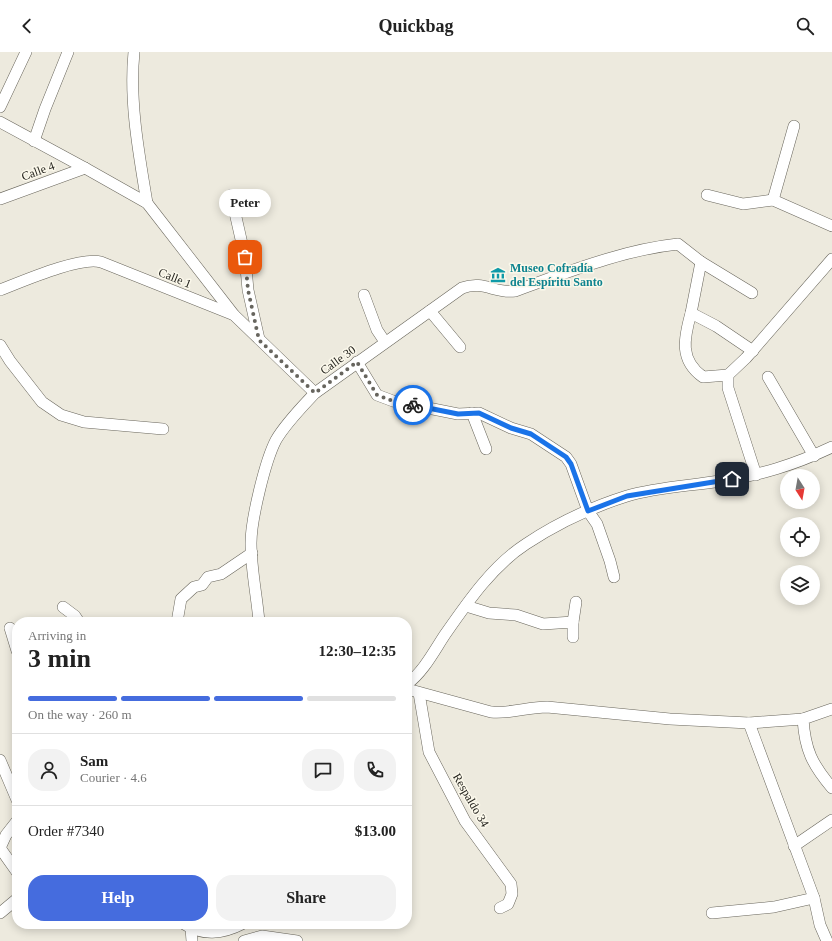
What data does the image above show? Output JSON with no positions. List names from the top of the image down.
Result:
{
  "streets": {
    "street": [
      "Calle 4",
      "Calle 1",
      "Calle 30",
      "Respaldo 34"
    ]
  },
  "crossings": [
    ["Calle 1", "Calle 30"]
  ],
  "places": {
    "other": ["Peter"],
    "museum": ["Museo Cofradía del Espíritu Santo"]
  },
  "north": "bottom",
  "page": {
    "header": "Quickbag",
    "bubble": "Peter",
    "heading": ["3 min", "Arriving in", "12:30–12:35"],
    "panel": [
      "Sam",
      "Courier · 4.6",
      "Order #7340",
      "$13.00"
    ],
    "bar": "On the way · 260 m",
    "buttons": ["Help", "Share"]
  }
}
